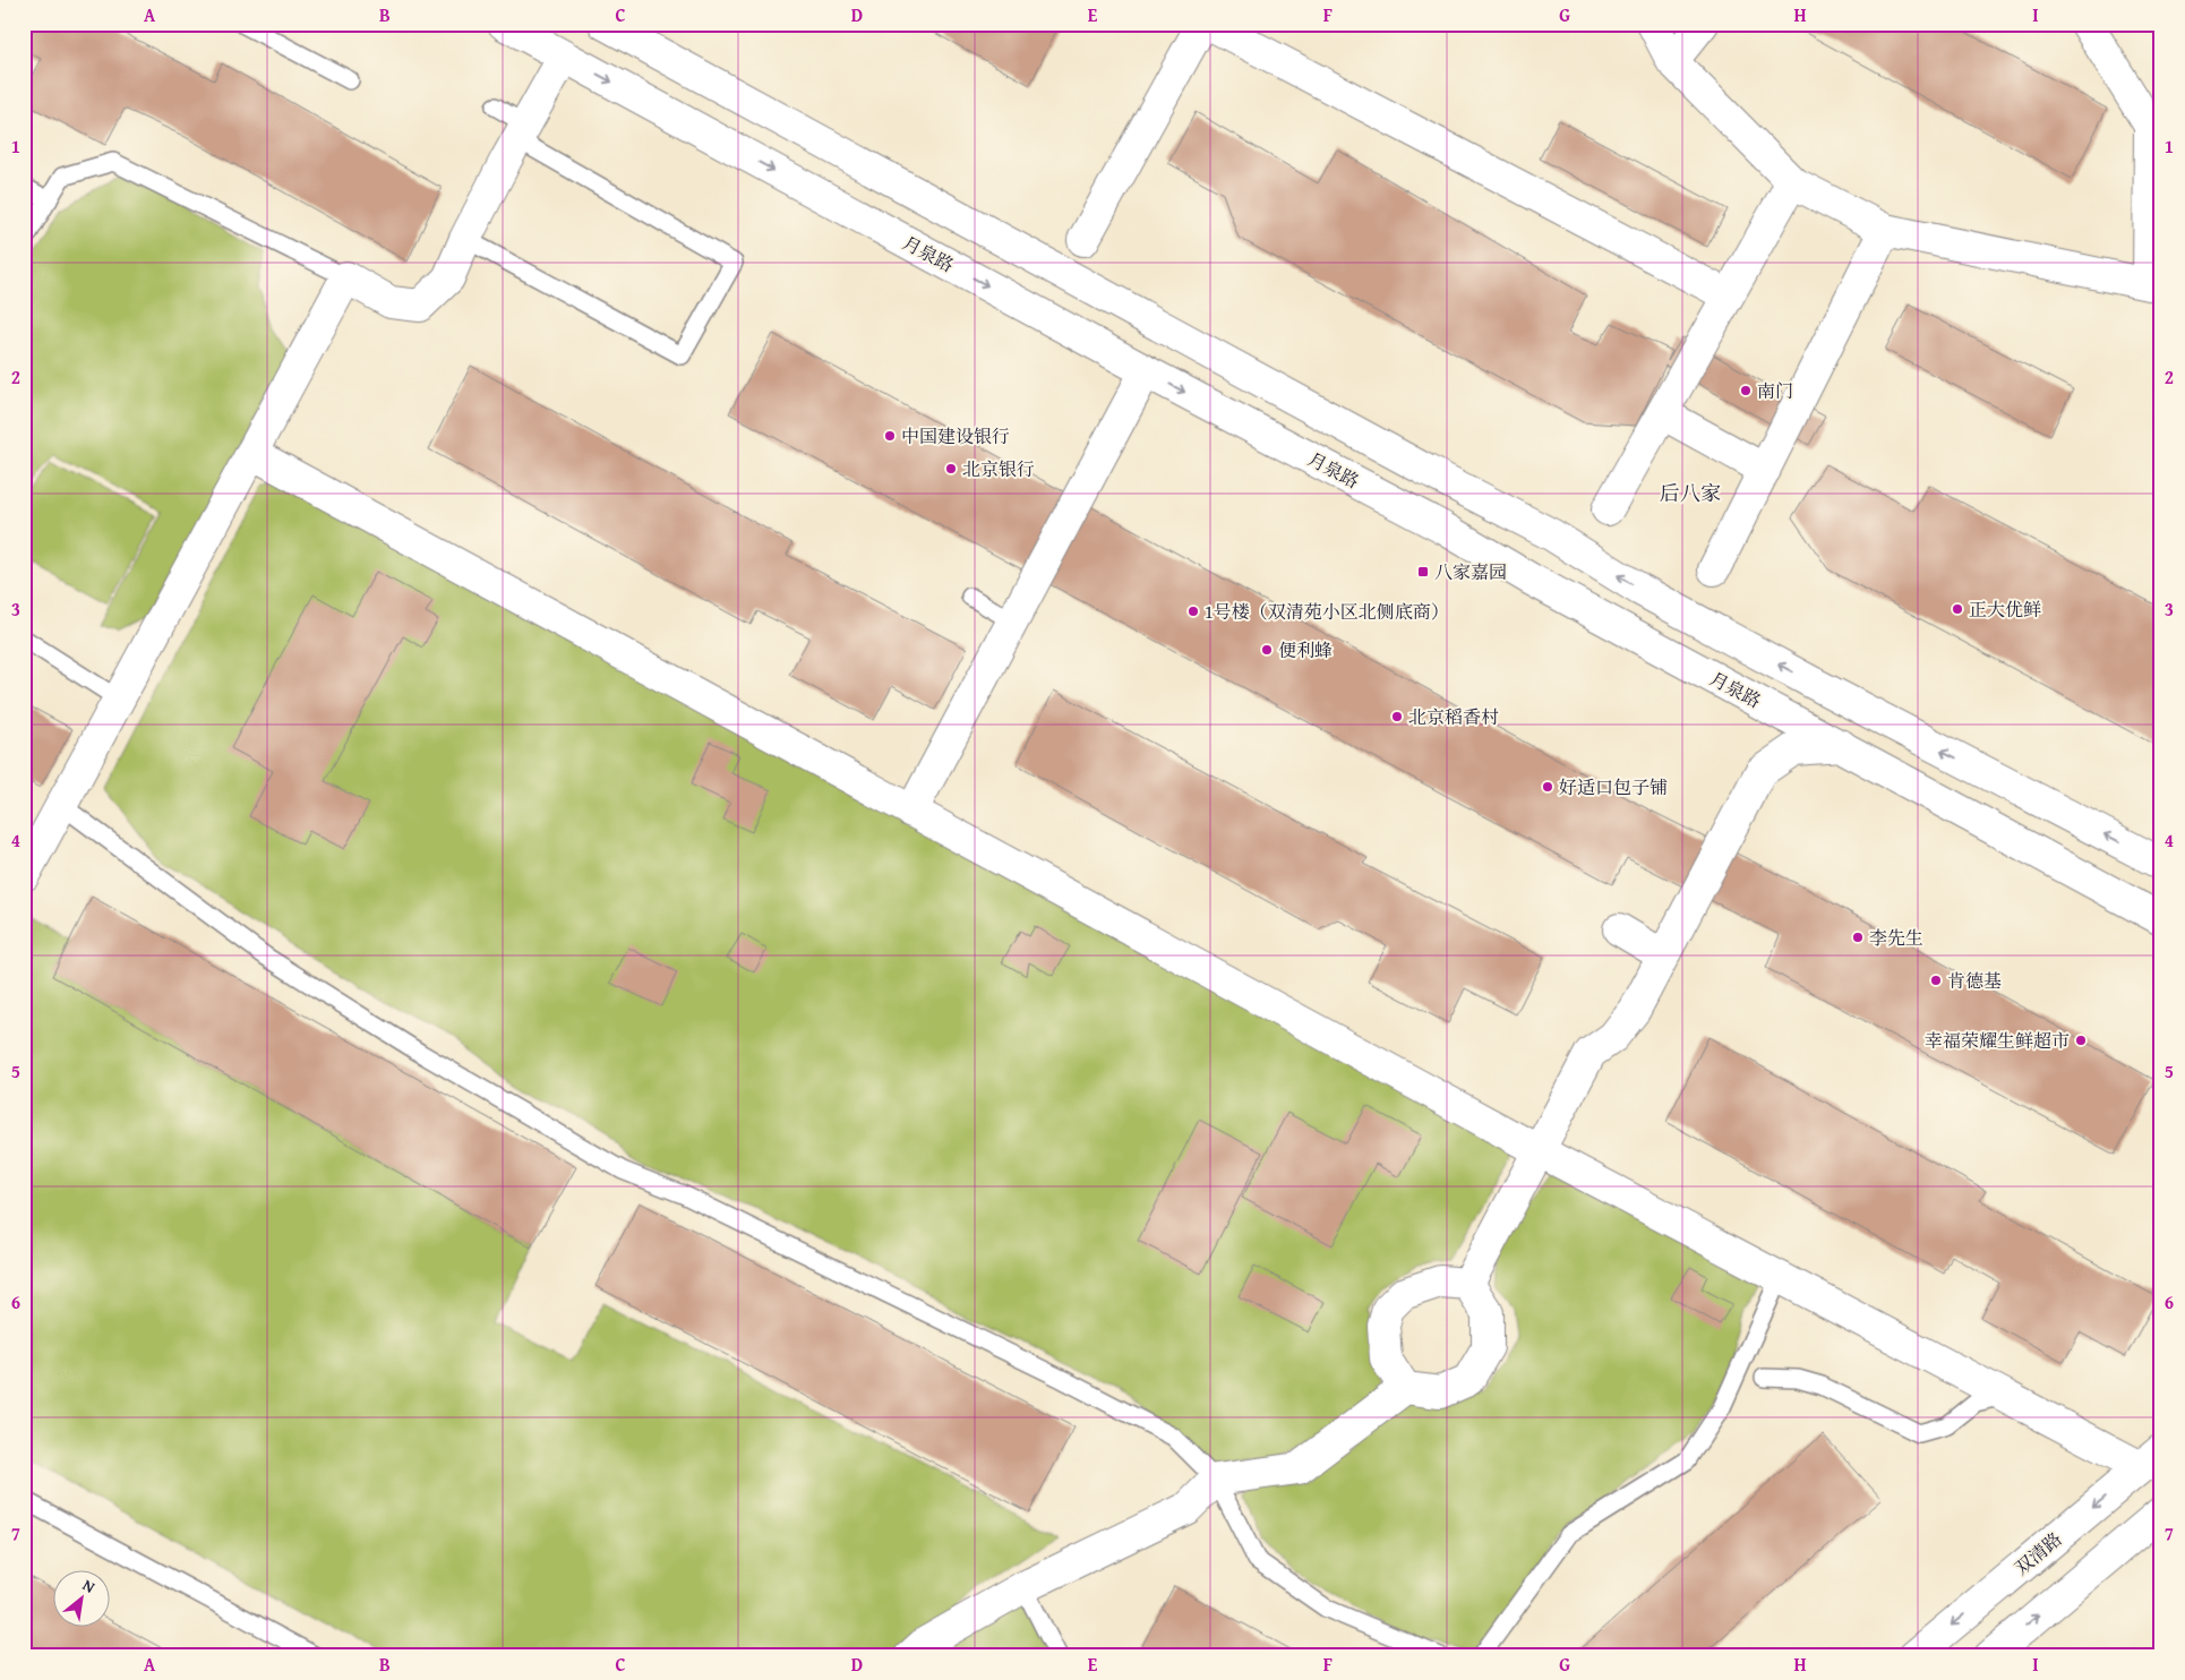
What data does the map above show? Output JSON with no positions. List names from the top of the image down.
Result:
{
  "streets": {
    "street": ["月泉路", "双清路"]
  },
  "districts": ["后八家"],
  "places": {
    "other": [
      "南门",
      "中国建设银行",
      "北京银行",
      "正大优鲜",
      "1号楼（双清苑小区北侧底商）",
      "便利蜂",
      "北京稻香村",
      "好适口包子铺",
      "李先生",
      "肯德基",
      "幸福荣耀生鲜超市"
    ],
    "transit": ["八家嘉园"]
  },
  "north": "top right",
  "grid": {
    "columns": [
      "A",
      "B",
      "C",
      "D",
      "E",
      "F",
      "G",
      "H",
      "I"
    ],
    "rows": [
      "1",
      "2",
      "3",
      "4",
      "5",
      "6",
      "7"
    ]
  }
}
